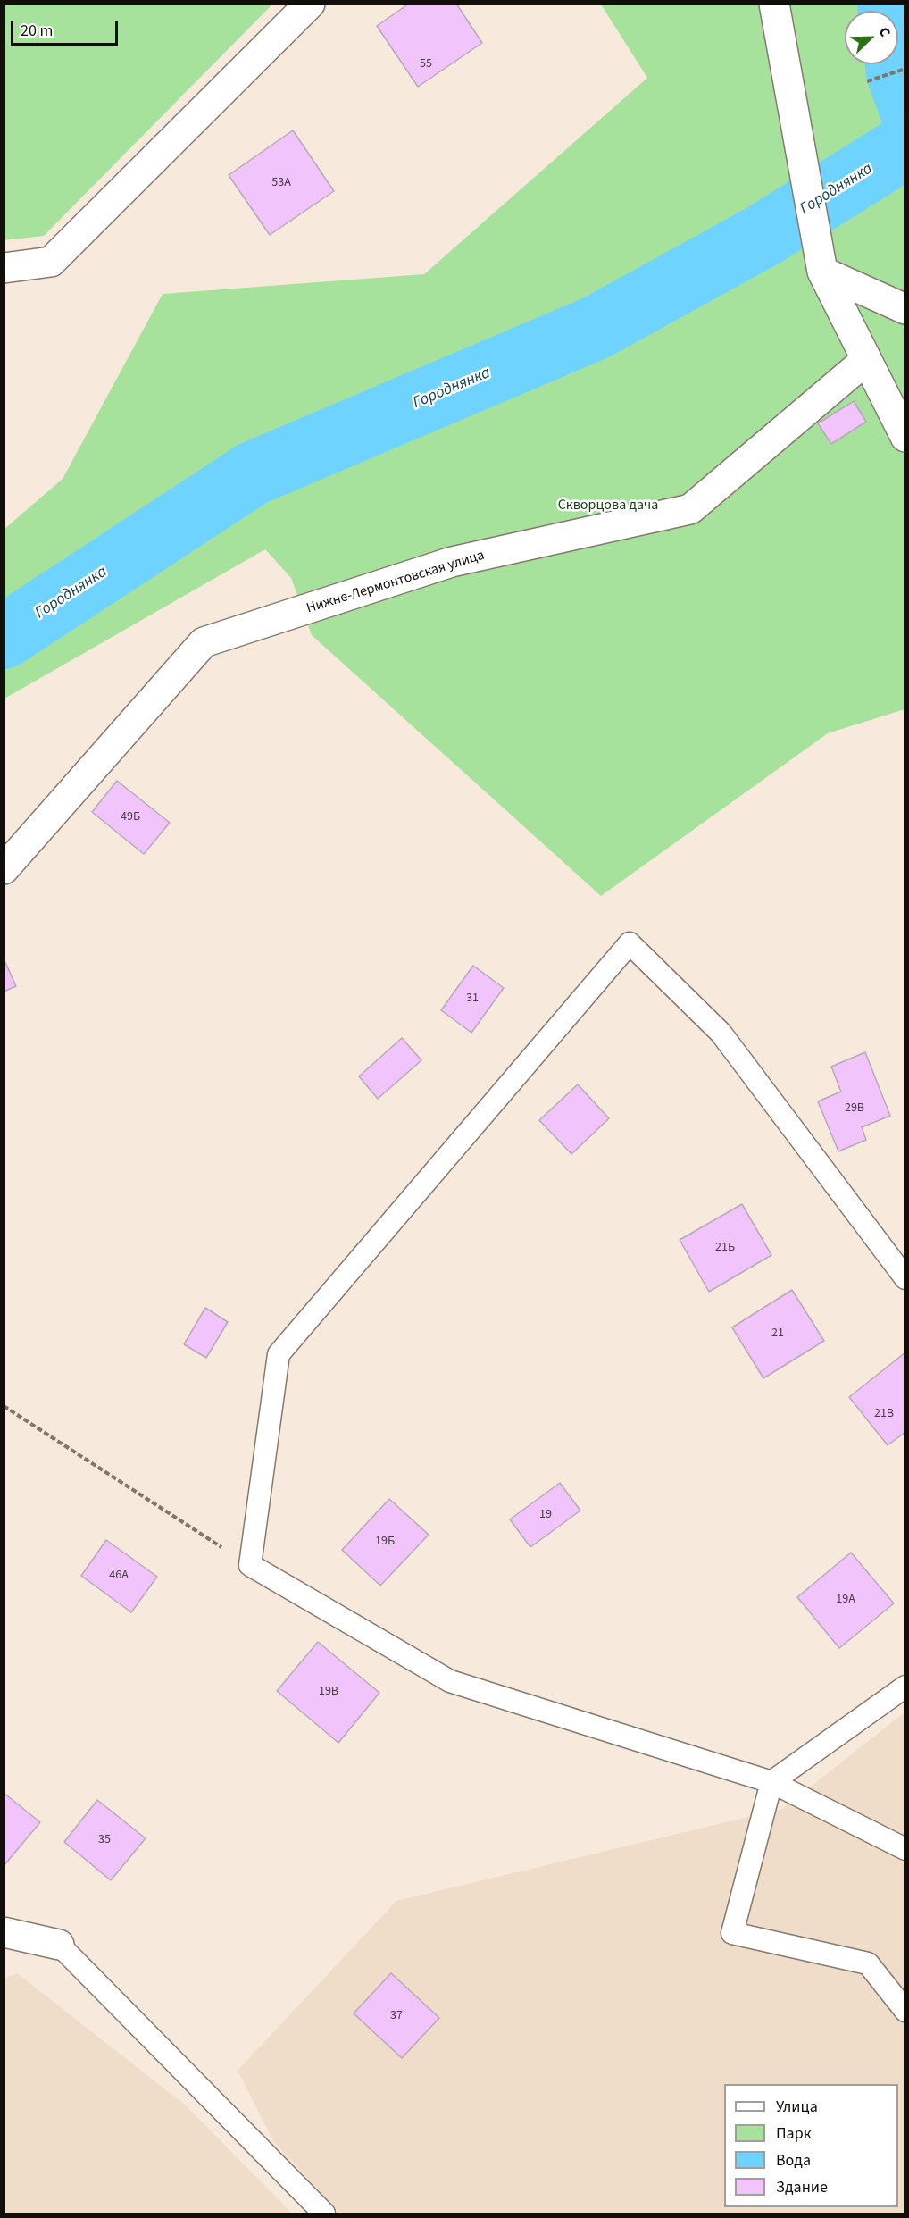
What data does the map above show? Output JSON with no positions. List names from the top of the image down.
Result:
{
  "streets": {
    "street": ["Нижне-Лермонтовская улица"]
  },
  "water": ["Городнянка"],
  "parks": ["Скворцова дача"],
  "house_numbers": [
    "55",
    "53А",
    "49Б",
    "31",
    "29В",
    "21Б",
    "21",
    "21В",
    "19",
    "19Б",
    "46А",
    "19А",
    "19В",
    "35",
    "37"
  ],
  "legend": [
    "Улица",
    "Парк",
    "Вода",
    "Здание"
  ],
  "scale_bar": "20 m",
  "north": "top right"
}
